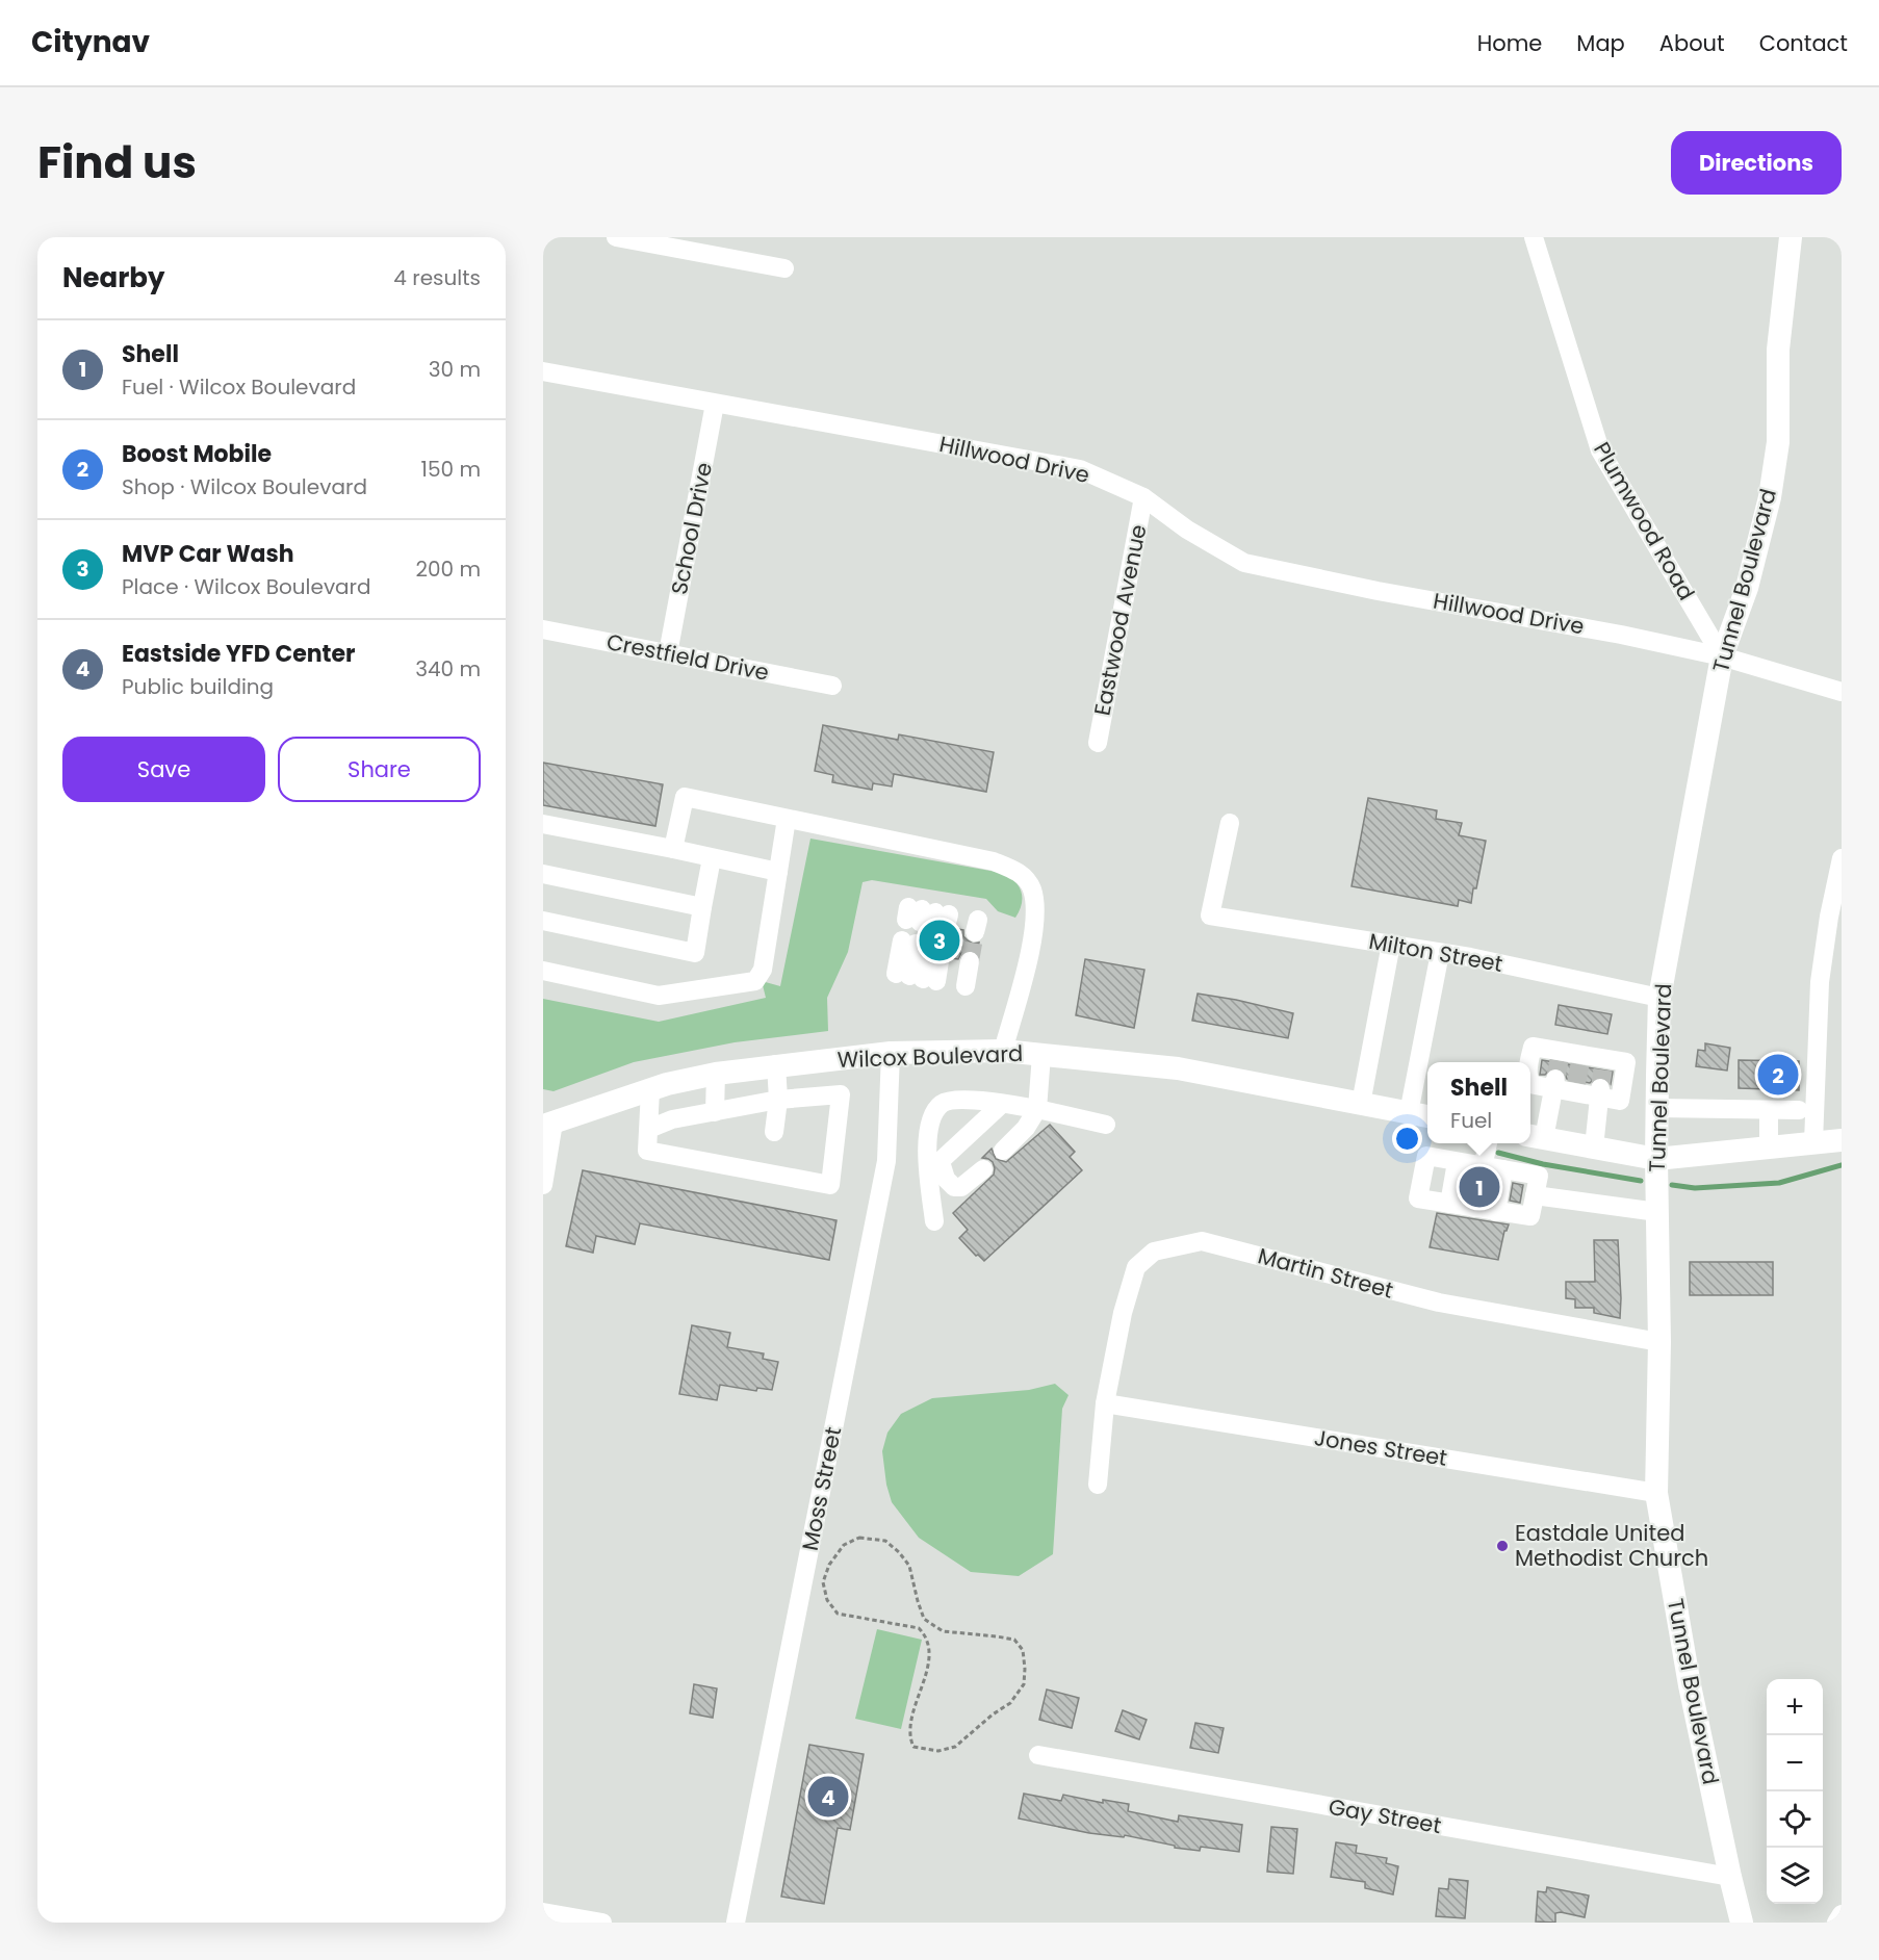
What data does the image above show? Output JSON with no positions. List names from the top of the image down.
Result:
{
  "streets": {
    "main road": ["Tunnel Boulevard", "Wilcox Boulevard"],
    "street": [
      "Hillwood Drive",
      "Plumwood Road",
      "School Drive",
      "Eastwood Avenue",
      "Crestfield Drive",
      "Milton Street",
      "Martin Street",
      "Jones Street",
      "Moss Street",
      "Gay Street"
    ]
  },
  "crossings": [
    ["Hillwood Drive", "Plumwood Road"],
    ["Hillwood Drive", "School Drive"],
    ["Hillwood Drive", "Tunnel Boulevard"],
    ["Hillwood Drive", "Eastwood Avenue"],
    ["Plumwood Road", "Tunnel Boulevard"],
    ["School Drive", "Crestfield Drive"],
    ["Tunnel Boulevard", "Milton Street"],
    ["Tunnel Boulevard", "Martin Street"],
    ["Tunnel Boulevard", "Jones Street"],
    ["Tunnel Boulevard", "Gay Street"],
    ["Wilcox Boulevard", "Moss Street"],
    ["Martin Street", "Jones Street"]
  ],
  "places": ["Eastdale United Methodist Church"],
  "page": {
    "header": "Citynav",
    "nav": [
      "Home",
      "Map",
      "About",
      "Contact"
    ],
    "title": "Find us",
    "buttons": [
      "Directions",
      ["Save", "Share"]
    ],
    "heading": ["Nearby", "4 results"],
    "list": [
      {
        "mark": "1",
        "name": "Shell",
        "note": "Fuel · Wilcox Boulevard",
        "value": "30 m"
      },
      {
        "mark": "2",
        "name": "Boost Mobile",
        "note": "Shop · Wilcox Boulevard",
        "value": "150 m"
      },
      {
        "mark": "3",
        "name": "MVP Car Wash",
        "note": "Place · Wilcox Boulevard",
        "value": "200 m"
      },
      {
        "mark": "4",
        "name": "Eastside YFD Center",
        "note": "Public building",
        "value": "340 m"
      }
    ],
    "pins": [
      "3",
      "2",
      "1",
      "4"
    ],
    "popup": ["Shell", "Fuel"],
    "map_buttons": ["+", "−"]
  }
}
